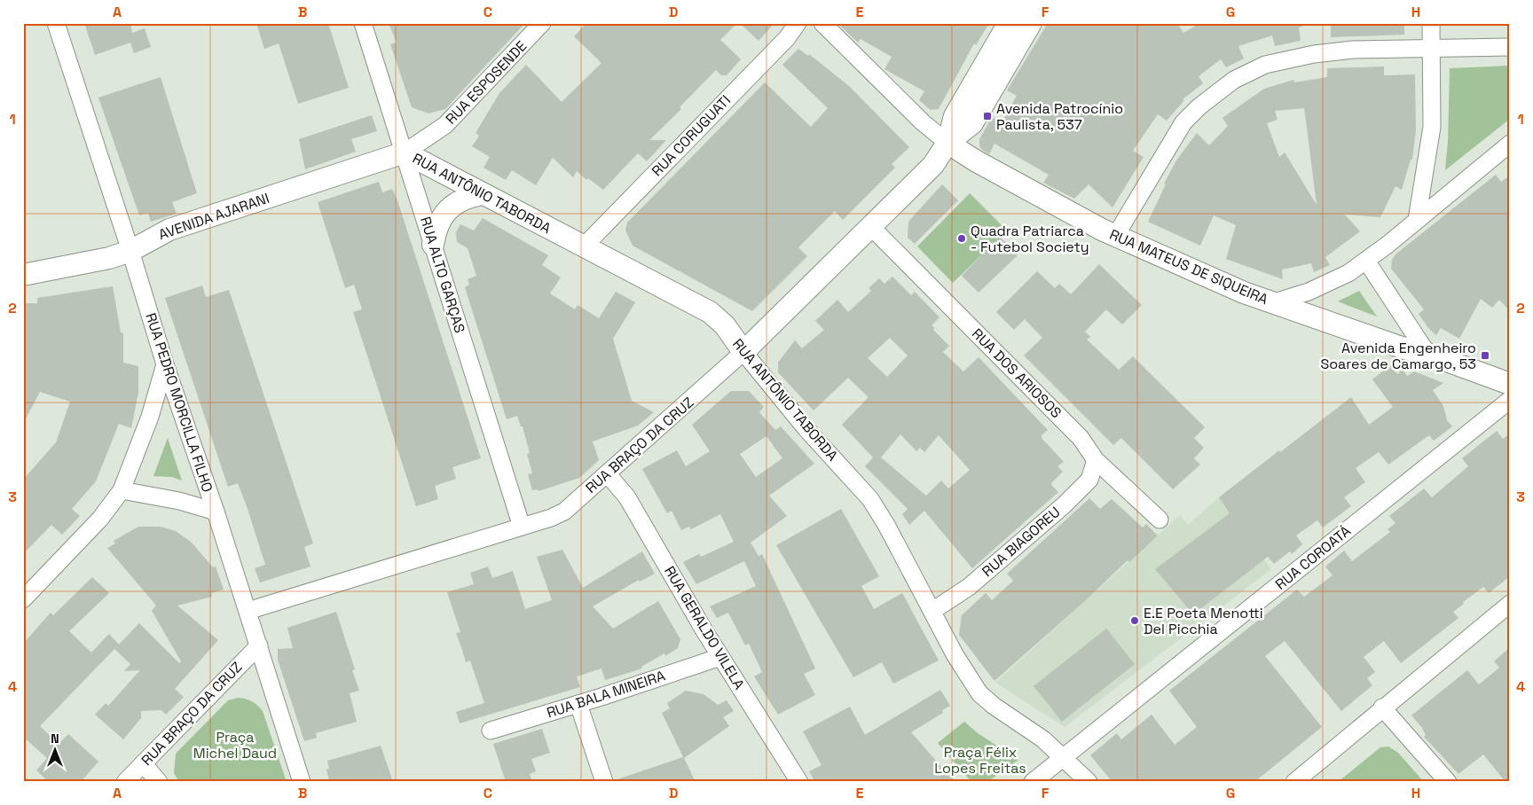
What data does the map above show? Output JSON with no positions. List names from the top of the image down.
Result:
{
  "streets": {
    "street": [
      "RUA ESPOSENDE",
      "RUA CORUGUATI",
      "RUA ANTÔNIO TABORDA",
      "AVENIDA AJARANI",
      "RUA MATEUS DE SIQUEIRA",
      "RUA ALTO GARÇAS",
      "RUA DOS ARIOSOS",
      "RUA PEDRO MORCILLA FILHO",
      "RUA BRAÇO DA CRUZ",
      "RUA BIAGOREU",
      "RUA COROATÁ",
      "RUA GERALDO VILELA",
      "RUA BALA MINEIRA"
    ]
  },
  "crossings": [
    ["RUA ESPOSENDE", "RUA ANTÔNIO TABORDA"],
    ["RUA ESPOSENDE", "AVENIDA AJARANI"],
    ["RUA ESPOSENDE", "RUA ALTO GARÇAS"],
    ["RUA CORUGUATI", "RUA ANTÔNIO TABORDA"],
    ["RUA ANTÔNIO TABORDA", "AVENIDA AJARANI"],
    ["RUA ANTÔNIO TABORDA", "RUA ALTO GARÇAS"],
    ["RUA ANTÔNIO TABORDA", "RUA BRAÇO DA CRUZ"],
    ["RUA ANTÔNIO TABORDA", "RUA BIAGOREU"],
    ["RUA ANTÔNIO TABORDA", "RUA COROATÁ"],
    ["AVENIDA AJARANI", "RUA ALTO GARÇAS"],
    ["AVENIDA AJARANI", "RUA PEDRO MORCILLA FILHO"],
    ["RUA MATEUS DE SIQUEIRA", "RUA BRAÇO DA CRUZ"],
    ["RUA ALTO GARÇAS", "RUA BRAÇO DA CRUZ"],
    ["RUA DOS ARIOSOS", "RUA BRAÇO DA CRUZ"],
    ["RUA DOS ARIOSOS", "RUA BIAGOREU"],
    ["RUA PEDRO MORCILLA FILHO", "RUA BRAÇO DA CRUZ"],
    ["RUA BRAÇO DA CRUZ", "RUA GERALDO VILELA"],
    ["RUA GERALDO VILELA", "RUA BALA MINEIRA"]
  ],
  "parks": ["Praça Michel Daud", "Praça Félix Lopes Freitas"],
  "places": {
    "transit": ["Avenida Patrocínio Paulista, 537", "Avenida Engenheiro Soares de Camargo, 53"],
    "other": ["Quadra Patriarca - Futebol Society", "E.E Poeta Menotti Del Picchia"]
  },
  "north": "top",
  "grid": {
    "columns": [
      "A",
      "B",
      "C",
      "D",
      "E",
      "F",
      "G",
      "H"
    ],
    "rows": [
      "1",
      "2",
      "3",
      "4"
    ]
  }
}
